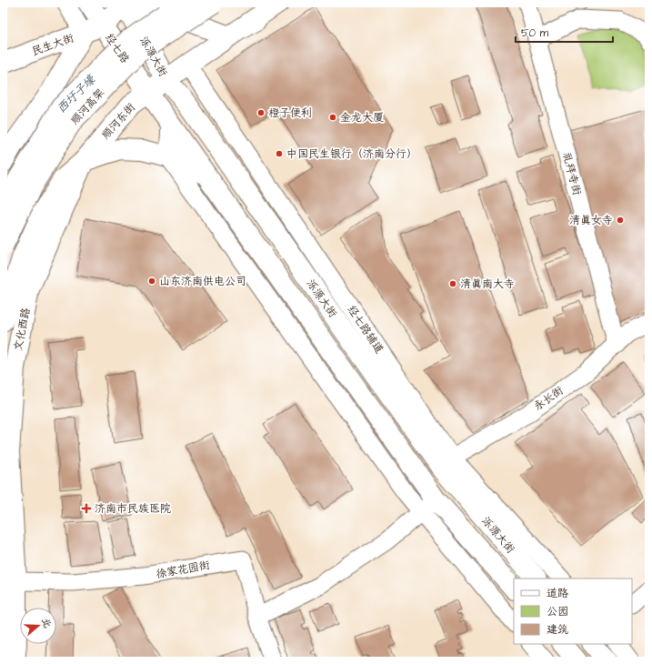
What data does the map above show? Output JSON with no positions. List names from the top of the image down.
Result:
{
  "streets": {
    "main road": [
      "民生大街",
      "经七路",
      "泺源大街",
      "顺河高架",
      "顺河东街",
      "文化西路"
    ],
    "street": [
      "礼拜寺街",
      "经七路辅道",
      "永长街",
      "徐家花园街"
    ]
  },
  "crossings": [
    ["民生大街", "经七路"],
    ["民生大街", "泺源大街"],
    ["经七路", "顺河东街"],
    ["泺源大街", "顺河东街"],
    ["泺源大街", "经七路辅道"],
    ["泺源大街", "永长街"],
    ["顺河东街", "文化西路"],
    ["顺河东街", "经七路辅道"],
    ["礼拜寺街", "永长街"],
    ["文化西路", "徐家花园街"],
    ["经七路辅道", "永长街"]
  ],
  "water": ["西圩子壕"],
  "places": {
    "other": [
      "橙子便利",
      "金龙大厦",
      "中国民生银行（济南分行）",
      "清真女寺",
      "山东济南供电公司",
      "清真南大寺"
    ],
    "health": ["济南市民族医院"]
  },
  "legend": ["道路", "公园", "建筑"],
  "scale_bar": "50 m",
  "north": "right"
}
